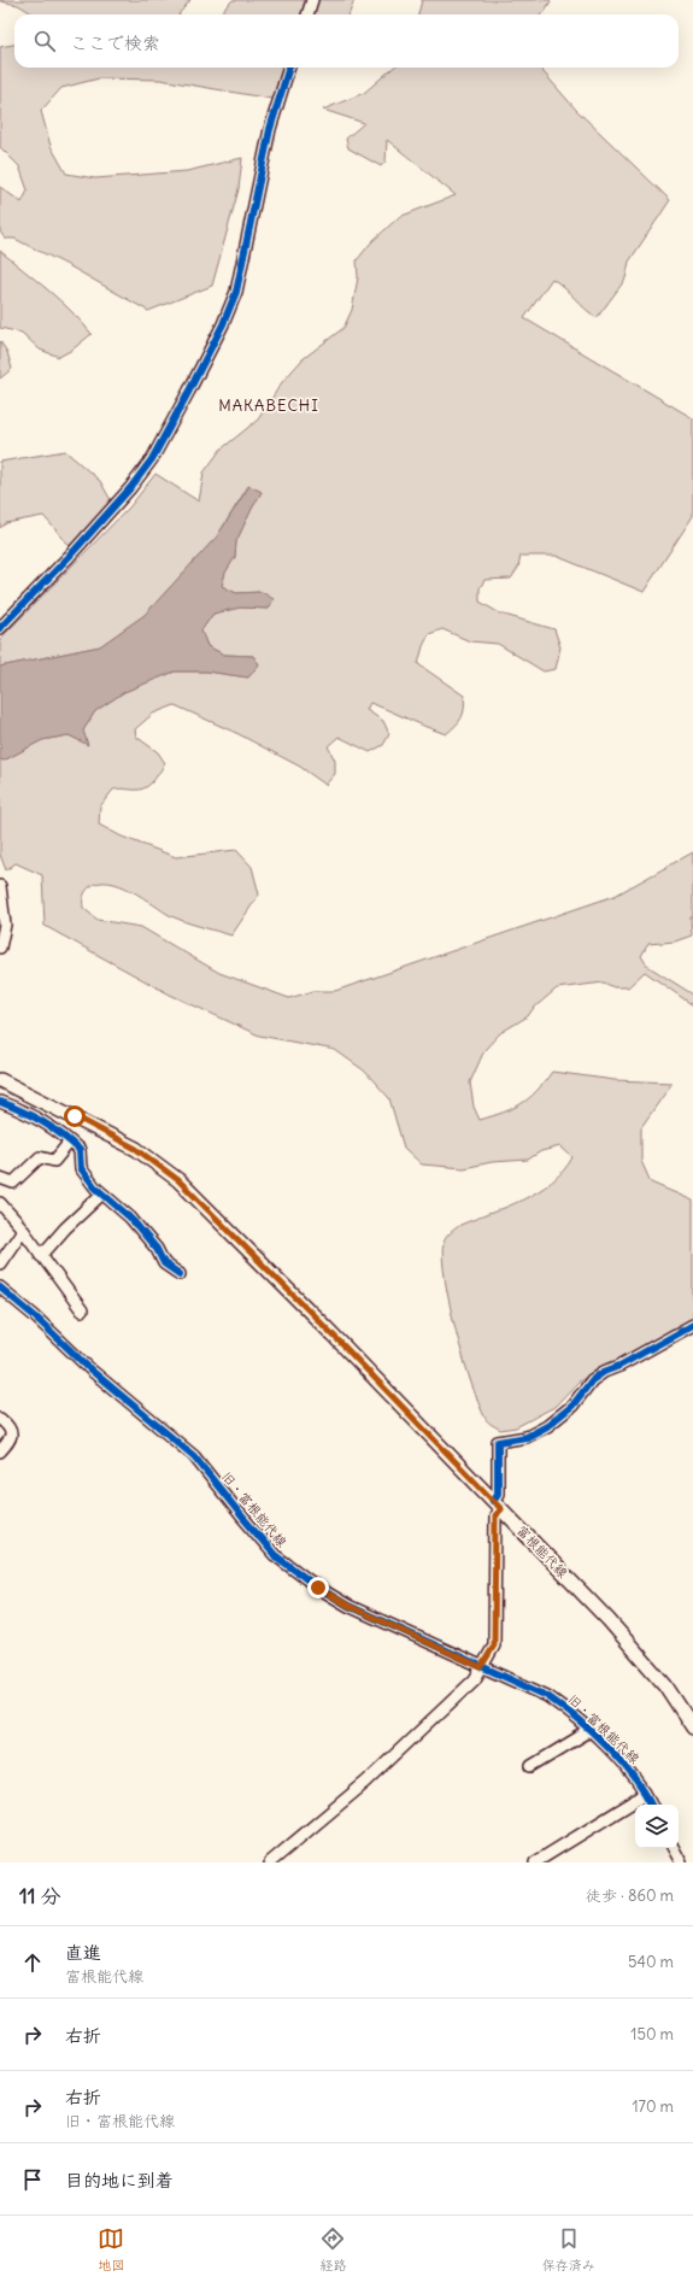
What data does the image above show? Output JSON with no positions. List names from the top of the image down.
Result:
{
  "streets": {
    "main road": ["富根能代線"],
    "street": ["旧・富根能代線"]
  },
  "districts": ["MAKABECHI"],
  "page": {
    "search": "ここで検索",
    "heading": ["11 分", "徒歩 · 860 m"],
    "list": [
      ["直進", "富根能代線", "540 m"],
      ["右折", "150 m"],
      ["右折", "旧・富根能代線", "170 m"],
      "目的地に到着"
    ],
    "nav": ["地図", "経路", "保存済み"]
  }
}
